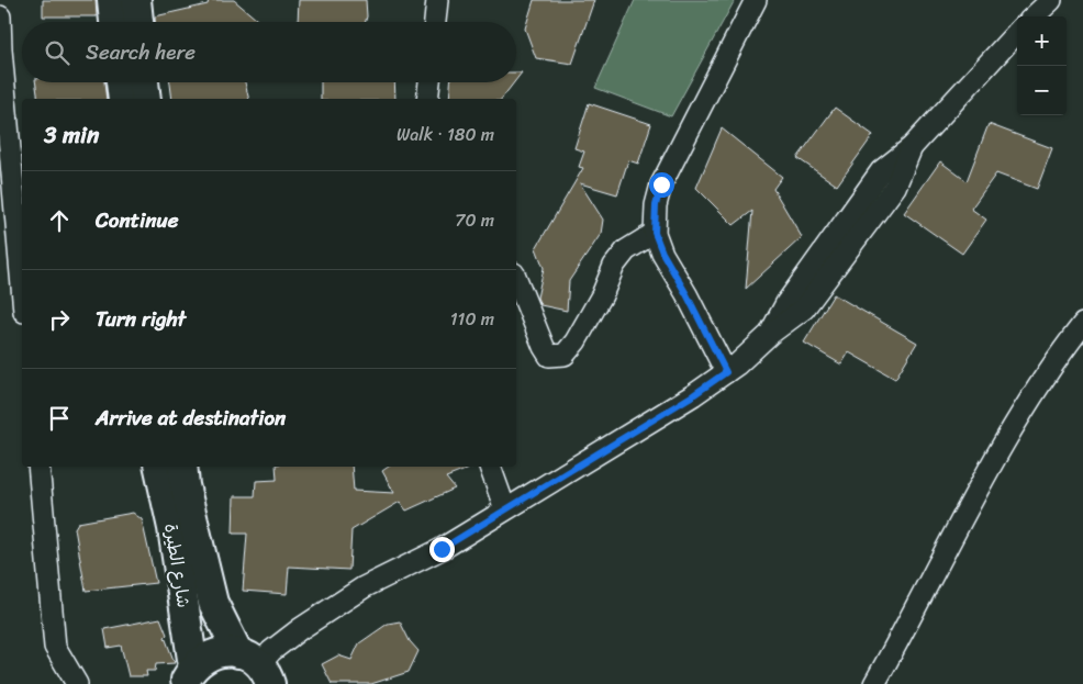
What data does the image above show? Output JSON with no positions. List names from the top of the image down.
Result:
{
  "streets": {
    "main road": ["شارع الطيرة"]
  },
  "page": {
    "map_buttons": ["+", "−"],
    "search": "Search here",
    "heading": ["3 min", "Walk · 180 m"],
    "list": [
      ["Continue", "70 m"],
      ["Turn right", "110 m"],
      "Arrive at destination"
    ]
  }
}
